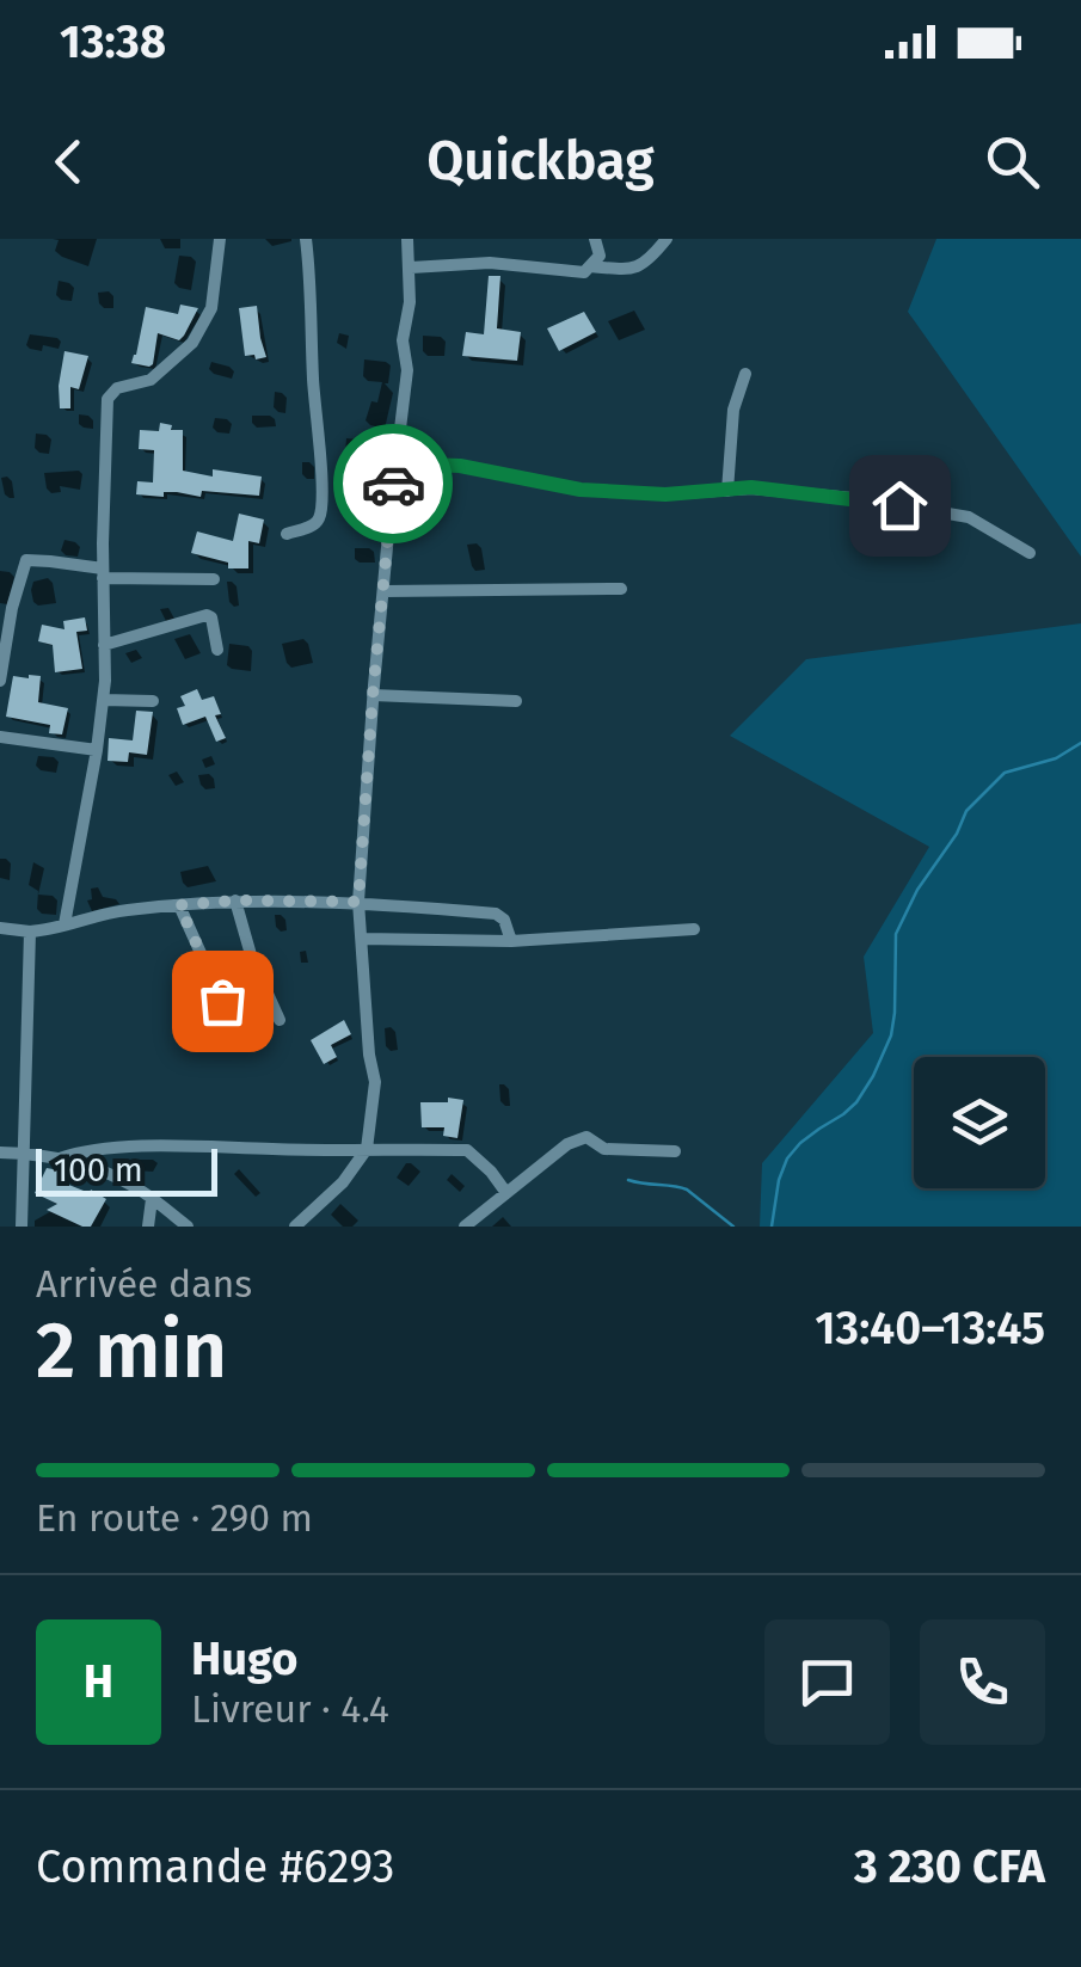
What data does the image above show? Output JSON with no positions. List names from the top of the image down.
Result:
{
  "scale_bar": "100 m",
  "page": {
    "status": "13:38",
    "header": "Quickbag",
    "scale": "100 m",
    "heading": ["2 min", "Arrivée dans", "13:40–13:45"],
    "panel": [
      "Hugo",
      "Livreur · 4.4",
      "Commande #6293",
      "3 230 CFA"
    ],
    "bar": "En route · 290 m",
    "round": "H"
  }
}
